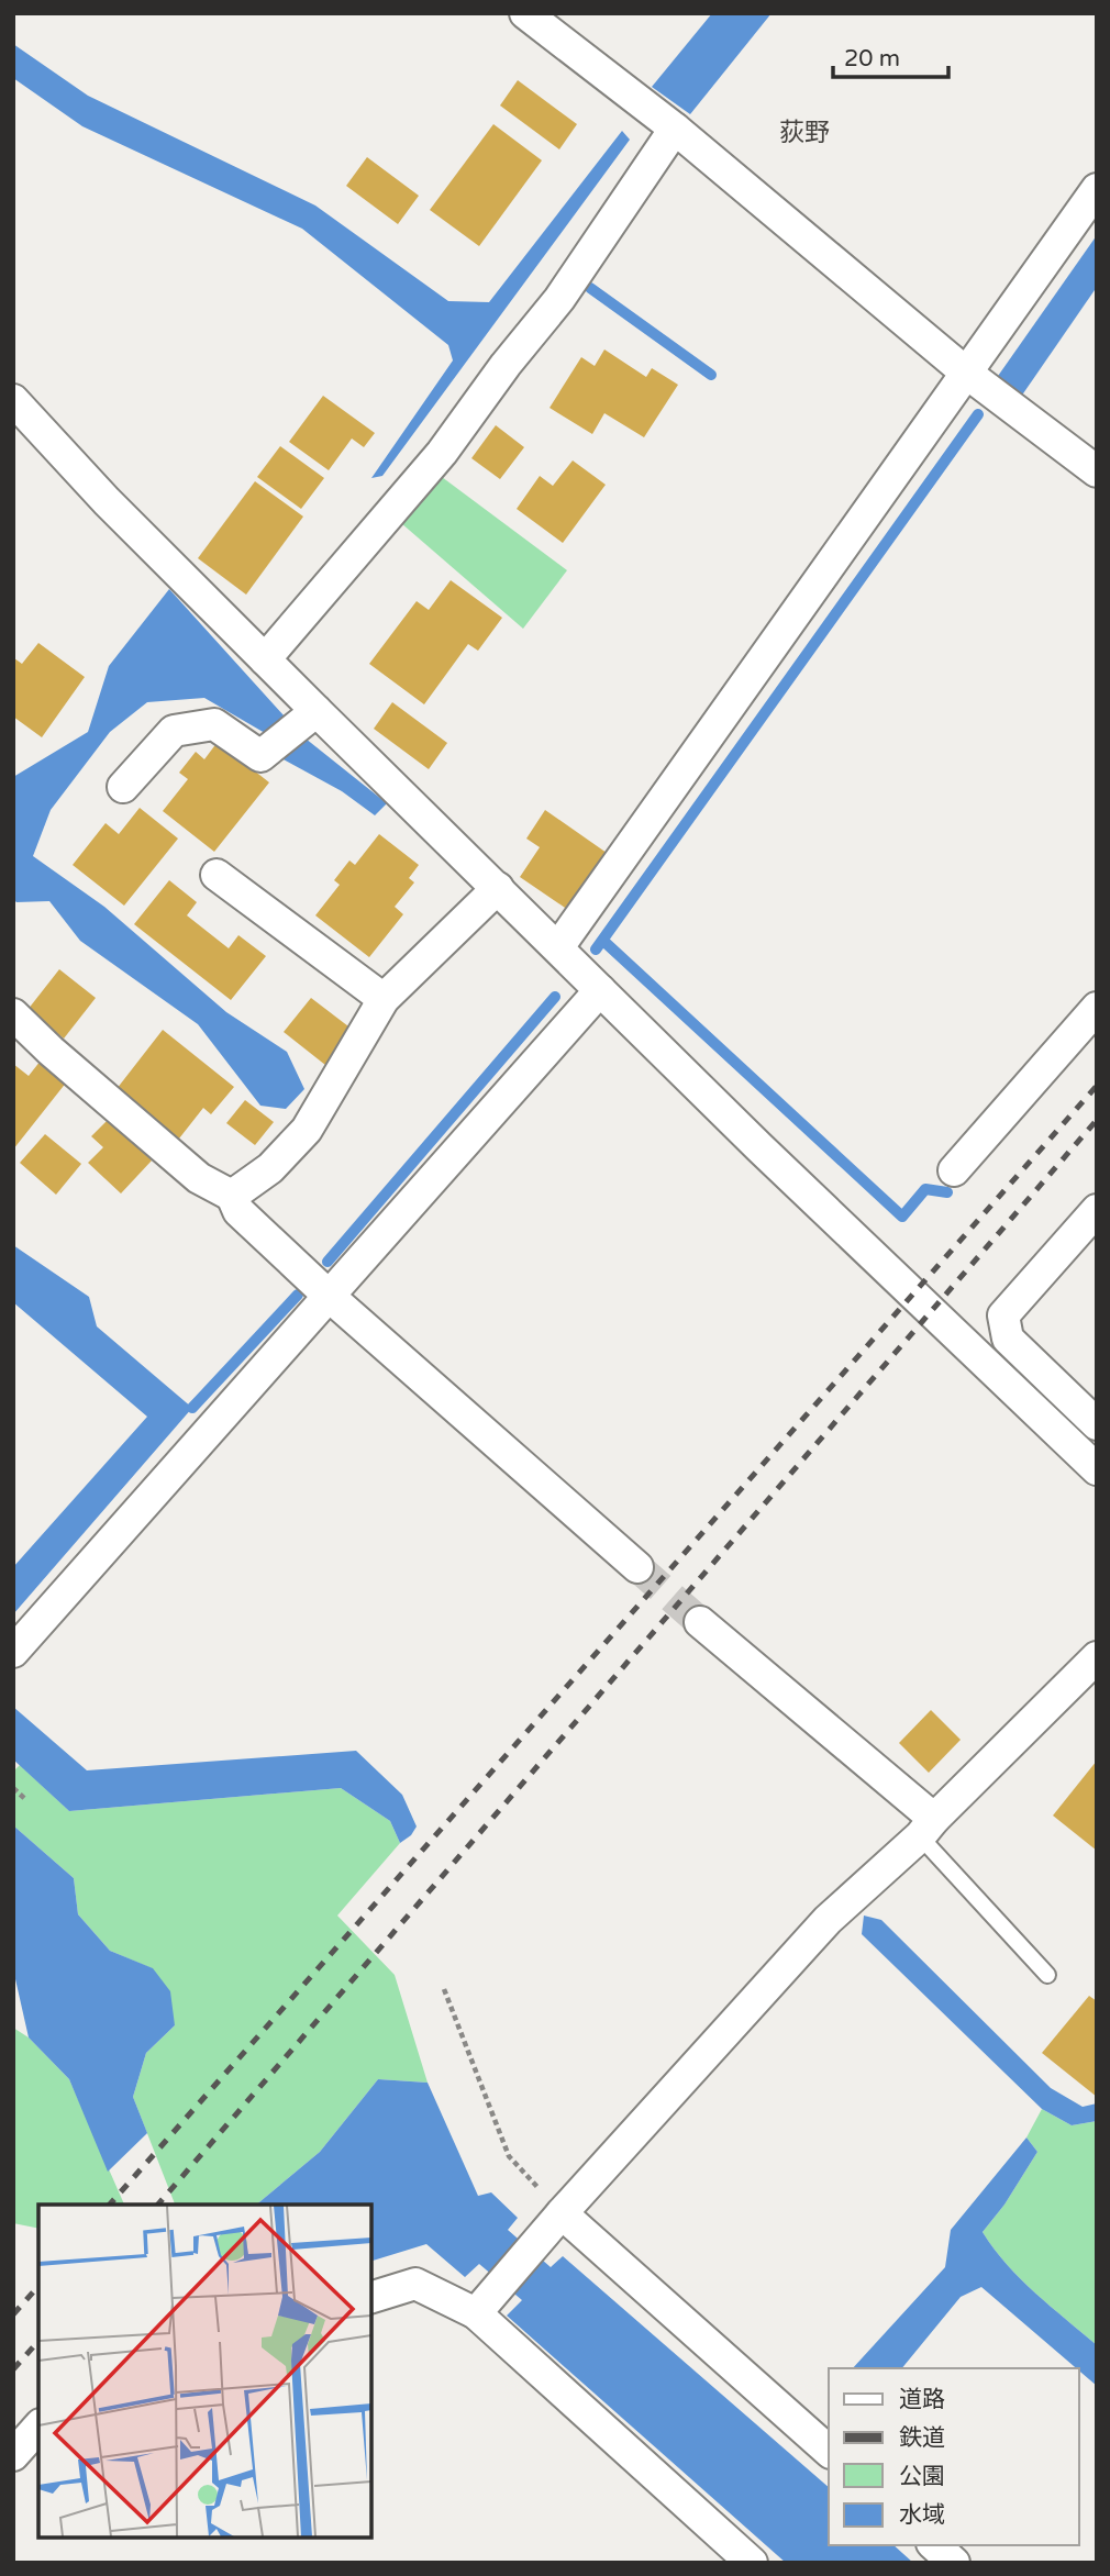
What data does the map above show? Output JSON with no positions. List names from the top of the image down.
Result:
{
  "districts": ["荻野"],
  "legend": [
    "道路",
    "鉄道",
    "公園",
    "水域"
  ],
  "scale_bar": "20 m"
}
